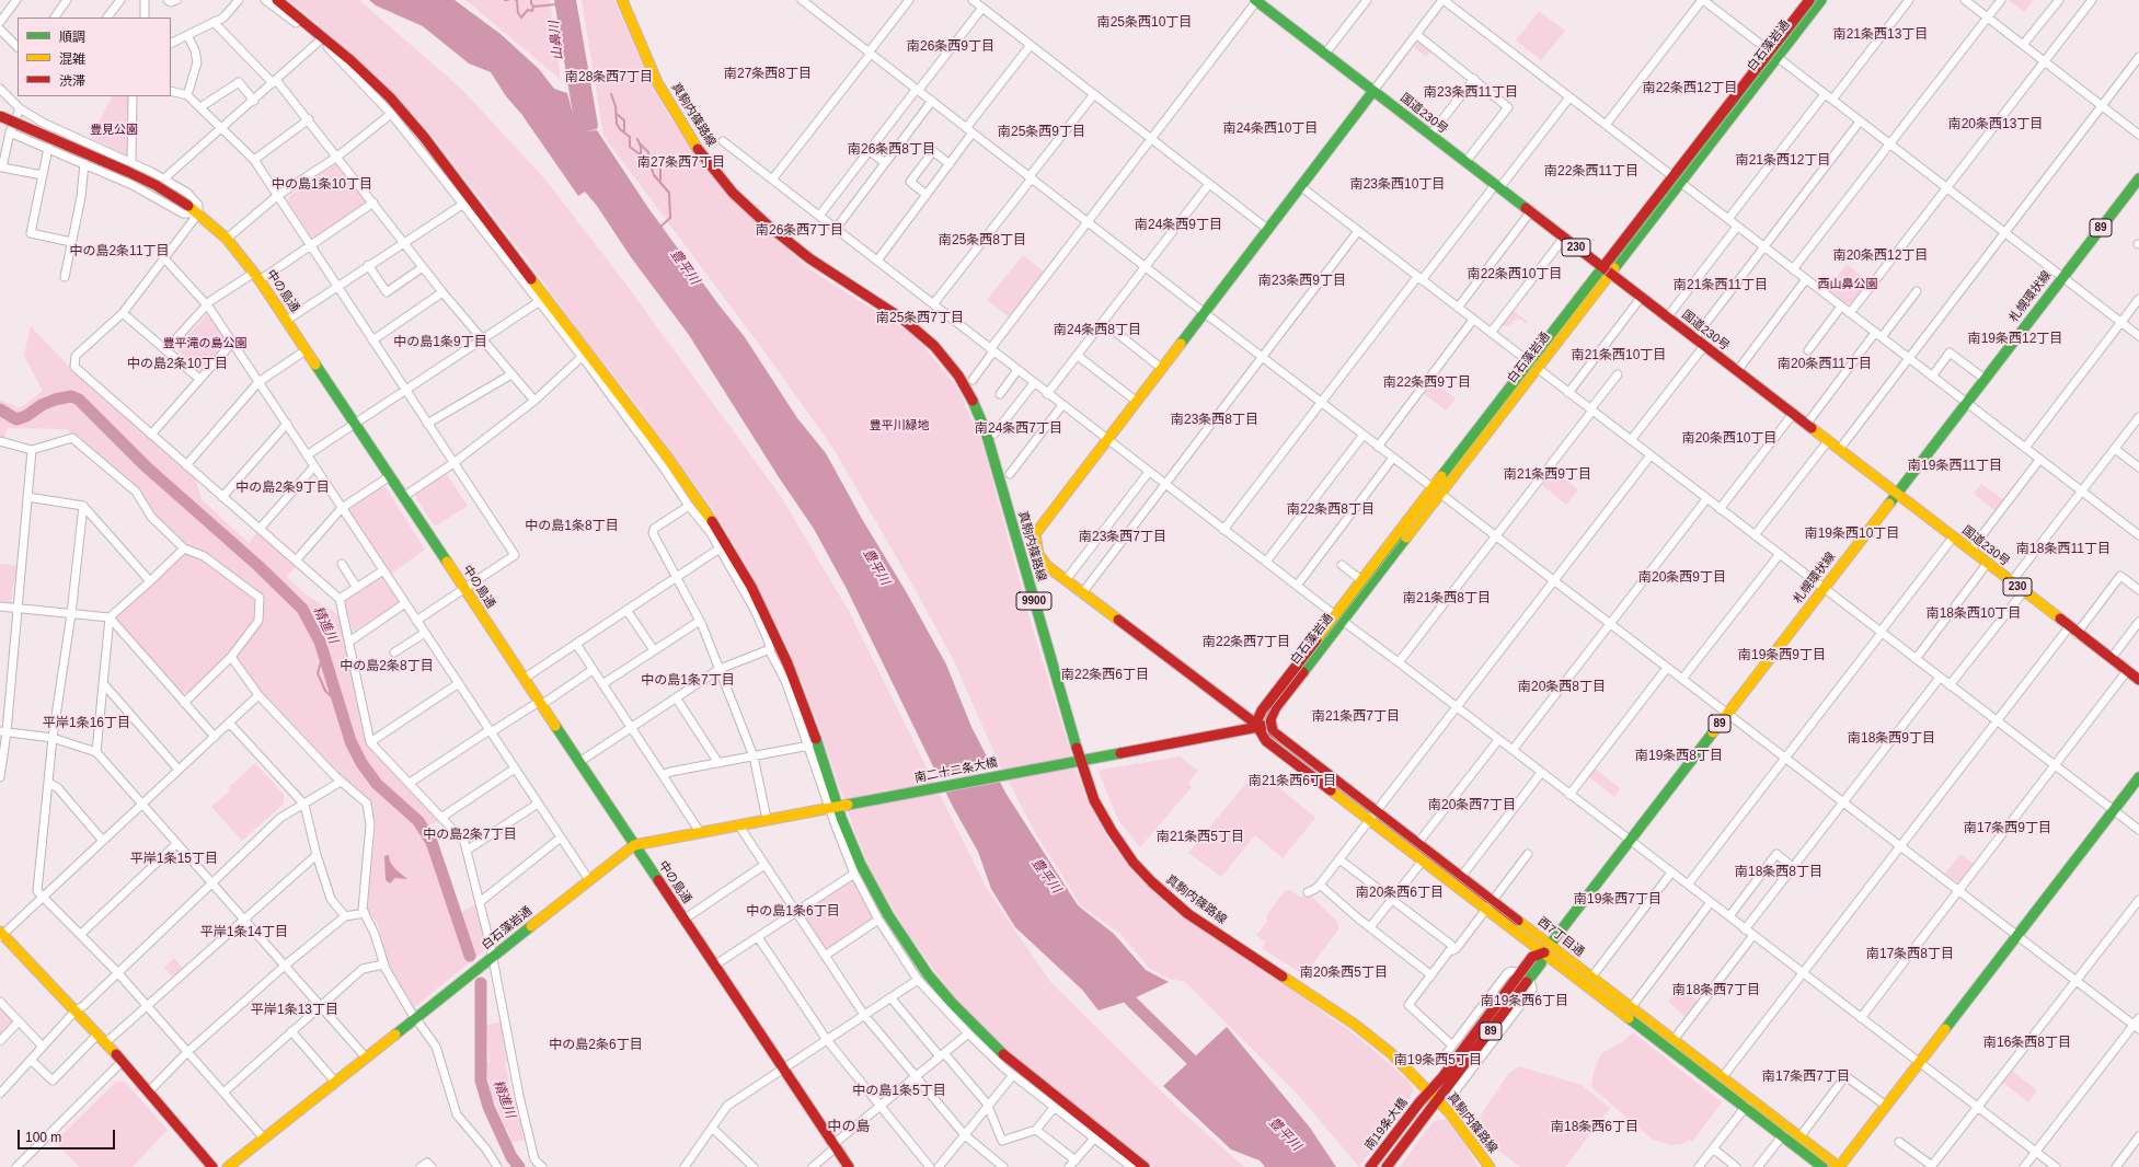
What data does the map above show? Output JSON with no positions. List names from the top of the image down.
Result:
{
  "streets": {
    "main road": [
      "白石藻岩通",
      "国道230号",
      "真駒内篠路線",
      "89",
      "230",
      "中の島通",
      "札幌環状線",
      "9900",
      "南二十二条大橋",
      "西7丁目通",
      "南19条大橋"
    ]
  },
  "crossings": [
    ["白石藻岩通", "国道230号"],
    ["白石藻岩通", "中の島通"],
    ["白石藻岩通", "南二十二条大橋"],
    ["白石藻岩通", "西7丁目通"],
    ["国道230号", "札幌環状線"],
    ["国道230号", "西7丁目通"],
    ["真駒内篠路線", "89"],
    ["真駒内篠路線", "札幌環状線"],
    ["真駒内篠路線", "南二十二条大橋"],
    ["真駒内篠路線", "南19条大橋"],
    ["89", "札幌環状線"],
    ["札幌環状線", "西7丁目通"],
    ["札幌環状線", "南19条大橋"]
  ],
  "districts": [
    "南25条西10丁目",
    "南21条西13丁目",
    "南26条西9丁目",
    "南27条西8丁目",
    "南28条西7丁目",
    "南22条西12丁目",
    "南23条西11丁目",
    "南20条西13丁目",
    "南24条西10丁目",
    "南25条西9丁目",
    "南26条西8丁目",
    "南21条西12丁目",
    "南27条西7丁目",
    "南22条西11丁目",
    "中の島1条10丁目",
    "南23条西10丁目",
    "南24条西9丁目",
    "南26条西7丁目",
    "南25条西8丁目",
    "中の島2条11丁目",
    "南20条西12丁目",
    "南22条西10丁目",
    "南23条西9丁目",
    "南21条西11丁目",
    "南25条西7丁目",
    "南24条西8丁目",
    "南19条西12丁目",
    "中の島1条9丁目",
    "南21条西10丁目",
    "中の島2条10丁目",
    "南20条西11丁目",
    "南22条西9丁目",
    "南23条西8丁目",
    "南24条西7丁目",
    "南20条西10丁目",
    "南19条西11丁目",
    "南21条西9丁目",
    "中の島2条9丁目",
    "南22条西8丁目",
    "中の島1条8丁目",
    "南19条西10丁目",
    "南23条西7丁目",
    "南18条西11丁目",
    "南20条西9丁目",
    "南21条西8丁目",
    "南18条西10丁目",
    "南22条西7丁目",
    "南19条西9丁目",
    "中の島2条8丁目",
    "南22条西6丁目",
    "中の島1条7丁目",
    "南20条西8丁目",
    "南21条西7丁目",
    "平岸1条16丁目",
    "南18条西9丁目",
    "南19条西8丁目",
    "南21条西6丁目",
    "南20条西7丁目",
    "南17条西9丁目",
    "中の島2条7丁目",
    "南21条西5丁目",
    "平岸1条15丁目",
    "南18条西8丁目",
    "南20条西6丁目",
    "南19条西7丁目",
    "中の島1条6丁目",
    "平岸1条14丁目",
    "南17条西8丁目",
    "南20条西5丁目",
    "南18条西7丁目",
    "南19条西6丁目",
    "平岸1条13丁目",
    "南16条西8丁目",
    "中の島2条6丁目",
    "南19条西5丁目",
    "南17条西7丁目",
    "中の島1条5丁目",
    "中の島",
    "南18条西6丁目"
  ],
  "water": ["山鼻川", "豊平川", "精進川"],
  "parks": [
    "豊見公園",
    "西山鼻公園",
    "豊平滝の島公園",
    "豊平川緑地"
  ],
  "legend": ["順調", "混雑", "渋滞"],
  "scale_bar": "100 m"
}
